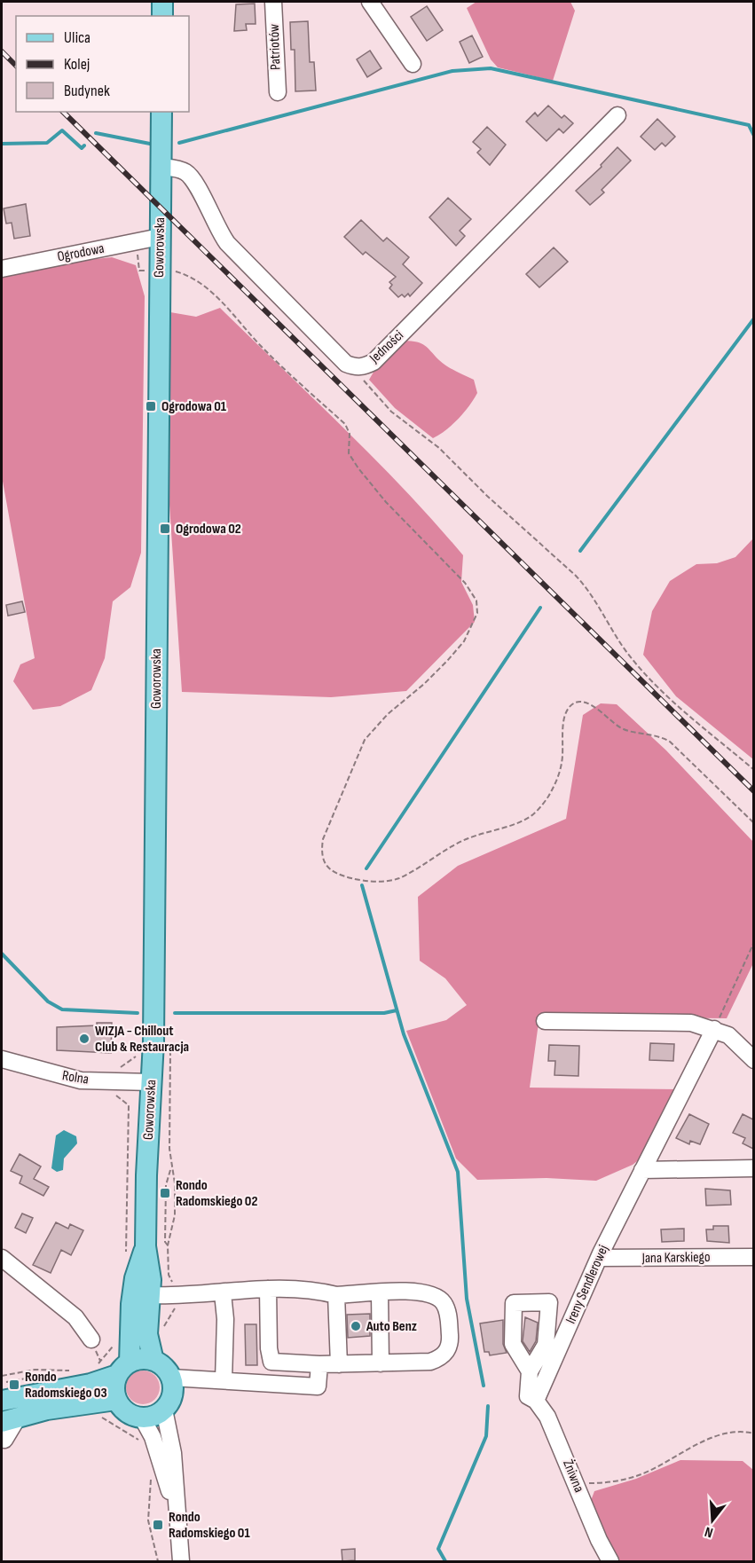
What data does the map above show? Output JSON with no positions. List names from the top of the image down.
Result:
{
  "streets": {
    "main road": ["Goworowska"],
    "street": [
      "Patriotów",
      "Ogrodowa",
      "Jedności",
      "Rolna",
      "Jana Karskiego",
      "Ireny Sendlerowej",
      "Żniwna"
    ]
  },
  "crossings": [
    ["Goworowska", "Ogrodowa"],
    ["Goworowska", "Jedności"],
    ["Goworowska", "Rolna"],
    ["Jana Karskiego", "Ireny Sendlerowej"],
    ["Ireny Sendlerowej", "Żniwna"]
  ],
  "places": {
    "transit": [
      "Ogrodowa 01",
      "Ogrodowa 02",
      "Rondo Radomskiego 02",
      "Rondo Radomskiego 03",
      "Rondo Radomskiego 01"
    ],
    "other": ["WIZJA - Chillout Club & Restauracja", "Auto Benz"]
  },
  "legend": ["Ulica", "Kolej", "Budynek"],
  "north": "bottom"
}
